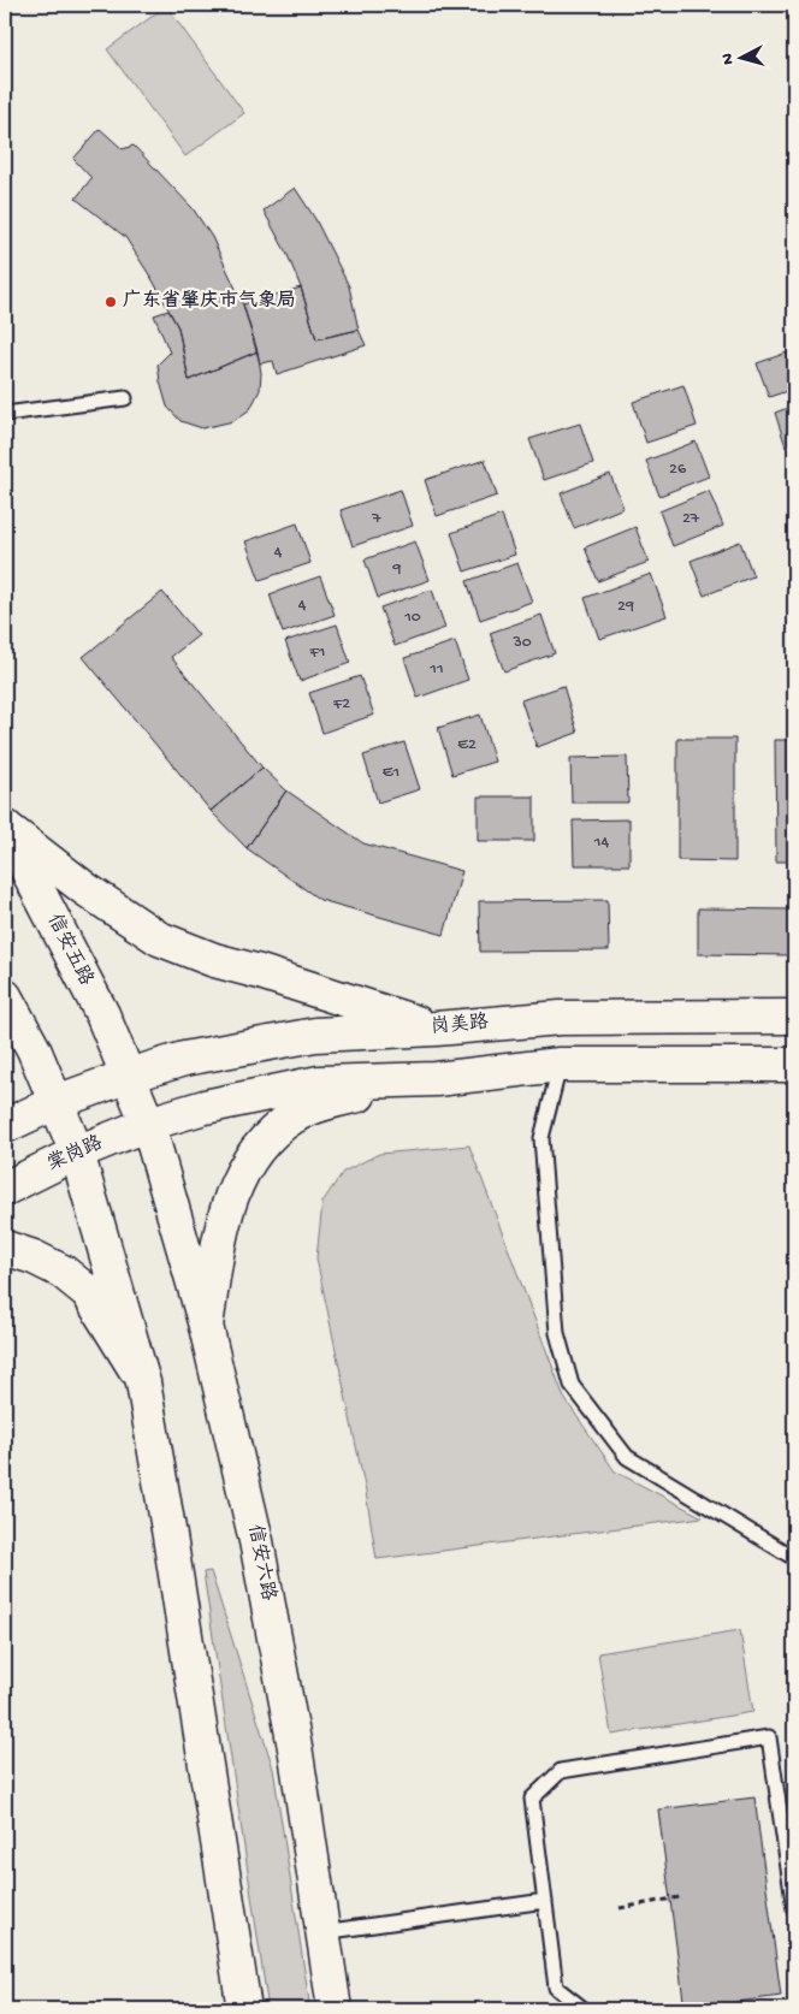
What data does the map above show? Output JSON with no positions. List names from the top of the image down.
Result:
{
  "streets": {
    "main road": [
      "信安五路",
      "岗美路",
      "棠岗路",
      "信安六路"
    ]
  },
  "crossings": [
    ["信安五路", "岗美路"],
    ["信安五路", "棠岗路"],
    ["信安五路", "信安六路"],
    ["棠岗路", "信安六路"]
  ],
  "places": ["广东省肇庆市气象局"],
  "house_numbers": [
    "26",
    "7",
    "27",
    "4",
    "9",
    "4",
    "29",
    "10",
    "30",
    "F1",
    "11",
    "F2",
    "E2",
    "E1",
    "14"
  ],
  "north": "left"
}
